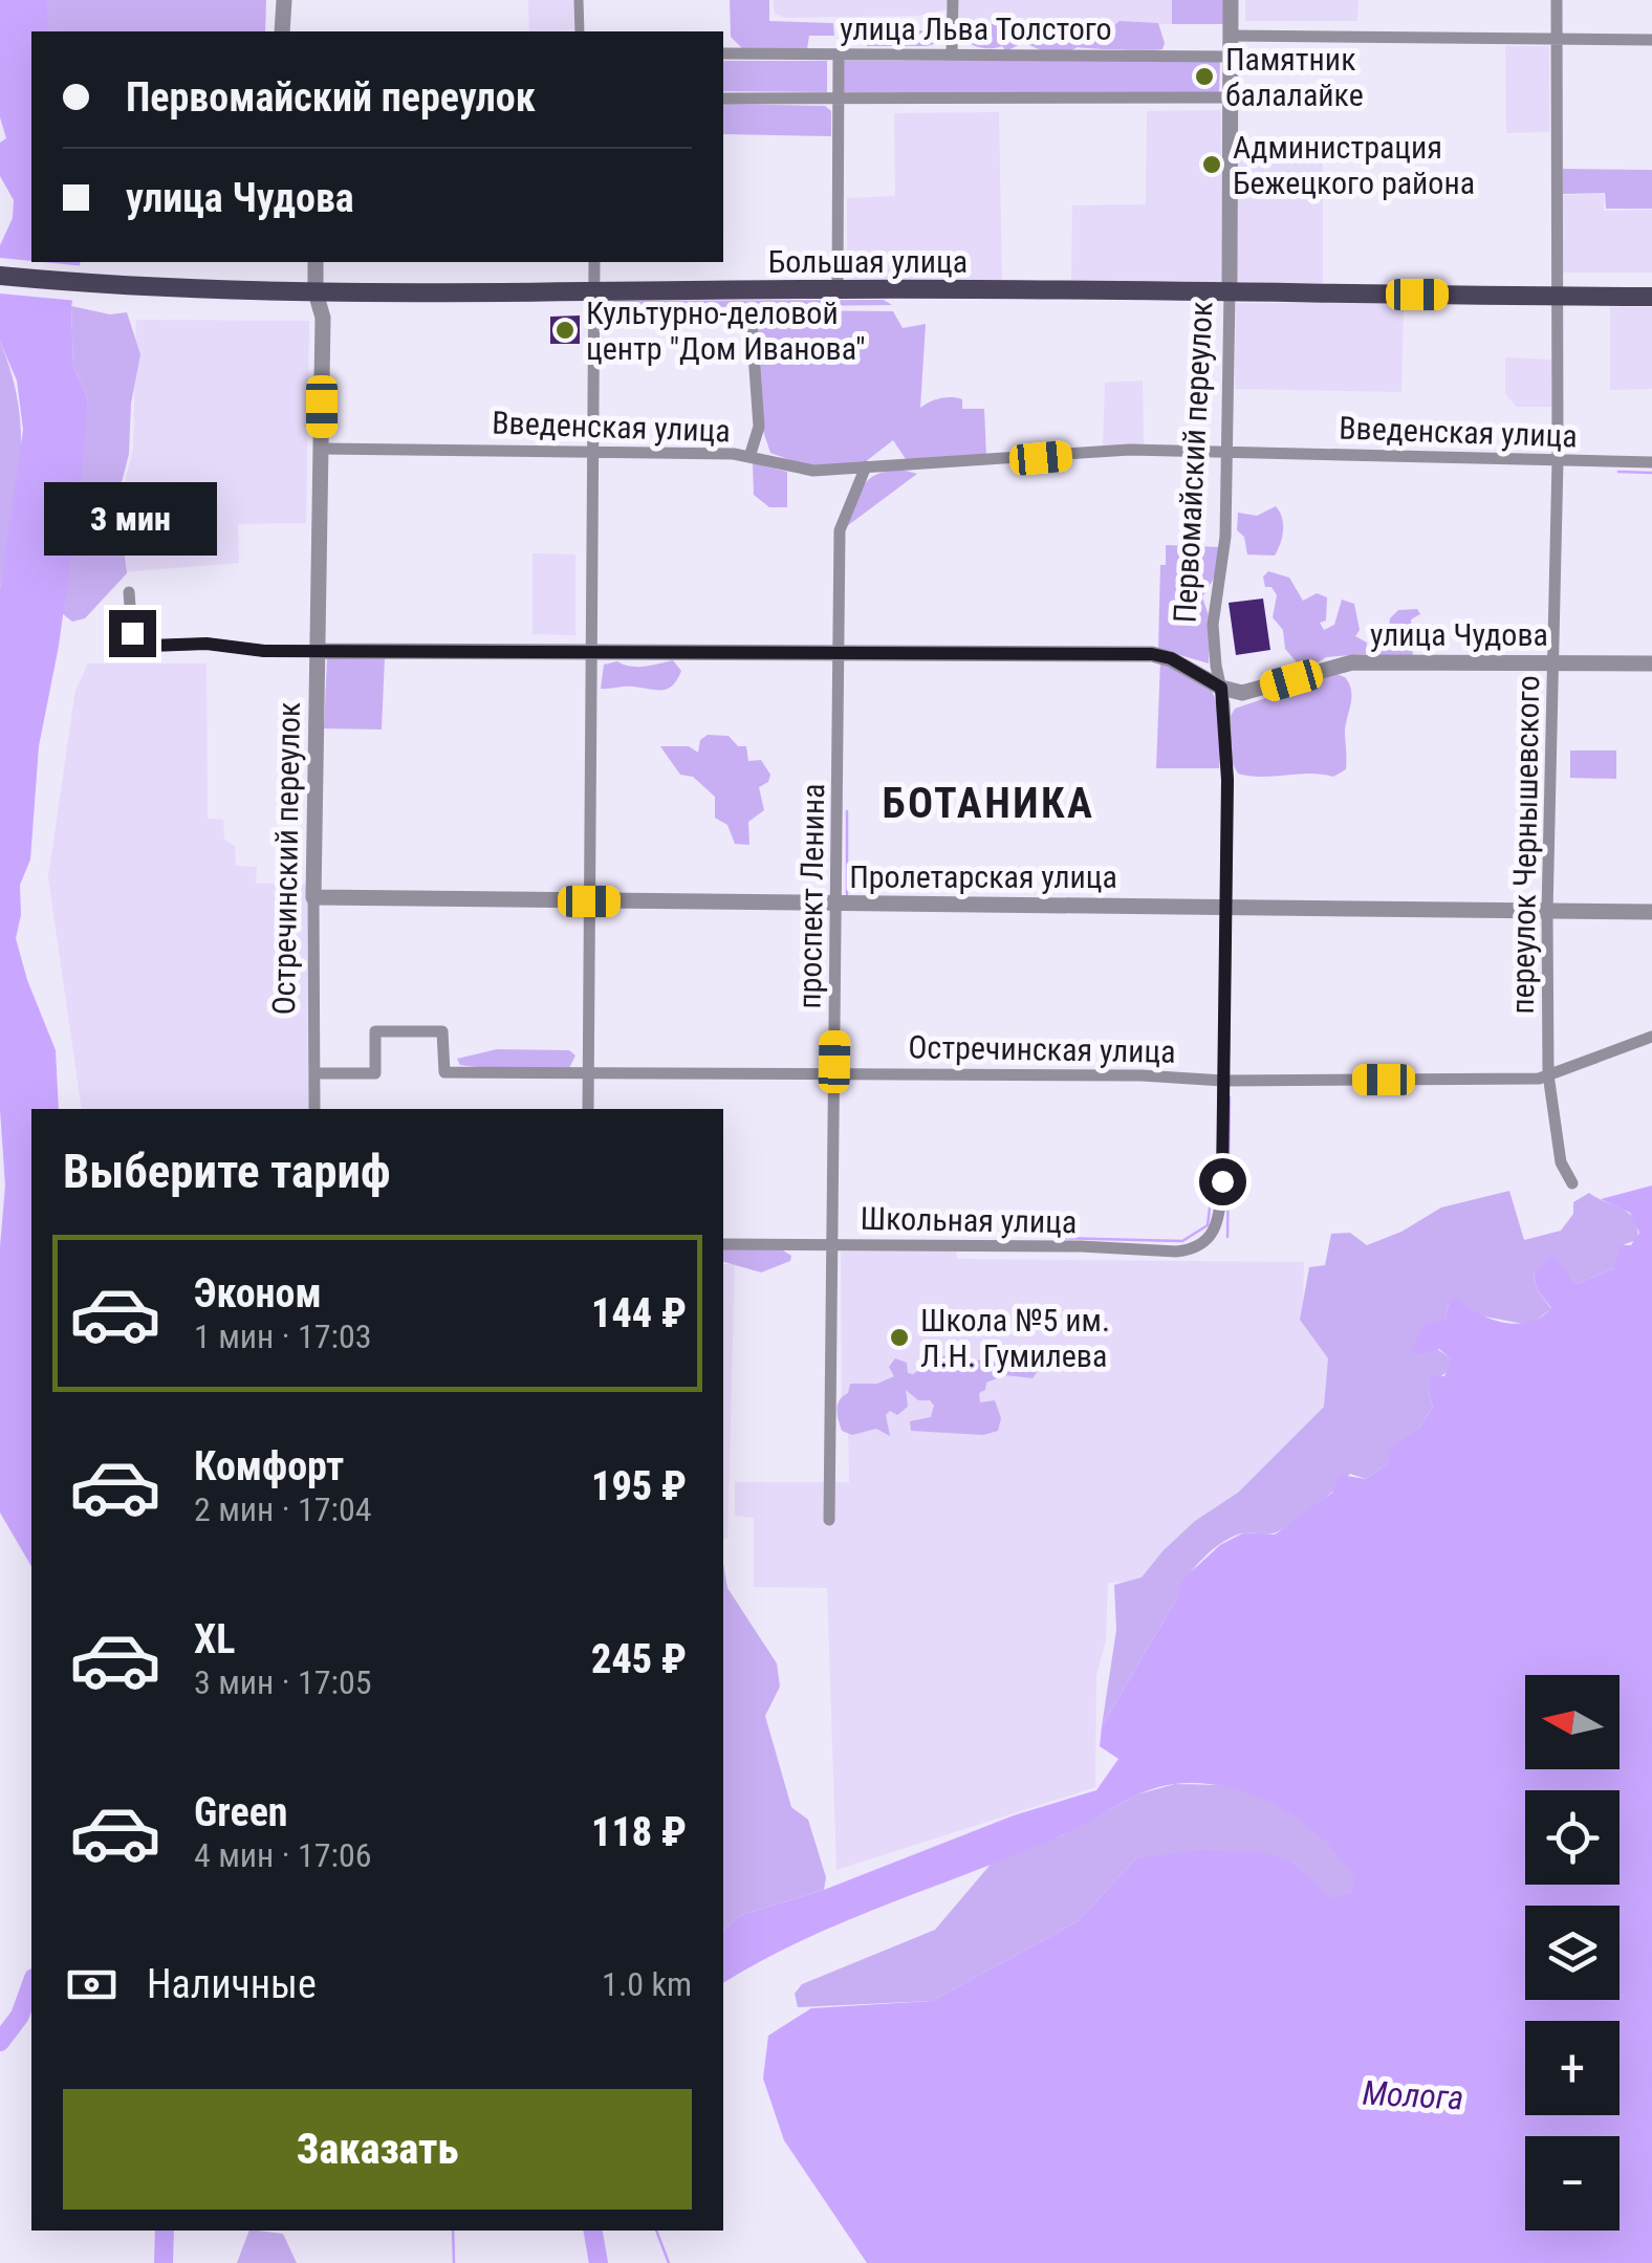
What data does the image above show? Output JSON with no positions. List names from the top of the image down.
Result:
{
  "streets": {
    "main road": ["Большая улица"],
    "street": [
      "улица Льва Толстого",
      "Введенская улица",
      "Первомайский переулок",
      "улица Чудова",
      "переулок Чернышевского",
      "Остречинский переулок",
      "Пролетарская улица",
      "проспект Ленина",
      "Остречинская улица",
      "Школьная улица"
    ]
  },
  "crossings": [
    ["улица Льва Толстого", "Первомайский переулок"],
    ["Большая улица", "Первомайский переулок"],
    ["Большая улица", "переулок Чернышевского"],
    ["Большая улица", "Остречинский переулок"],
    ["Введенская улица", "Первомайский переулок"],
    ["Введенская улица", "переулок Чернышевского"],
    ["Введенская улица", "Остречинский переулок"],
    ["Введенская улица", "проспект Ленина"],
    ["Первомайский переулок", "улица Чудова"],
    ["Первомайский переулок", "Пролетарская улица"],
    ["Первомайский переулок", "Остречинская улица"],
    ["Первомайский переулок", "Школьная улица"],
    ["улица Чудова", "переулок Чернышевского"],
    ["переулок Чернышевского", "Пролетарская улица"],
    ["переулок Чернышевского", "Остречинская улица"],
    ["Остречинский переулок", "Пролетарская улица"],
    ["Остречинский переулок", "Остречинская улица"],
    ["Пролетарская улица", "проспект Ленина"],
    ["проспект Ленина", "Остречинская улица"],
    ["проспект Ленина", "Школьная улица"]
  ],
  "districts": ["БОТАНИКА"],
  "water": ["Молога"],
  "places": [
    "Памятник балалайке",
    "Администрация Бежецкого района",
    "Культурно-деловой центр \"Дом Иванова\"",
    "Школа №5 им. Л.Н. Гумилева"
  ],
  "north": "left",
  "page": {
    "banner": ["Первомайский переулок", "улица Чудова"],
    "bubble": "3 мин",
    "heading": "Выберите тариф",
    "list": [
      {
        "name": "Эконом",
        "note": "1 мин · 17:03",
        "value": "144 ₽"
      },
      {
        "name": "Комфорт",
        "note": "2 мин · 17:04",
        "value": "195 ₽"
      },
      {
        "name": "XL",
        "note": "3 мин · 17:05",
        "value": "245 ₽"
      },
      {
        "name": "Green",
        "note": "4 мин · 17:06",
        "value": "118 ₽"
      }
    ],
    "map_buttons": ["+", "−"],
    "pay": ["Наличные", "1.0 km"],
    "buttons": "Заказать"
  }
}
